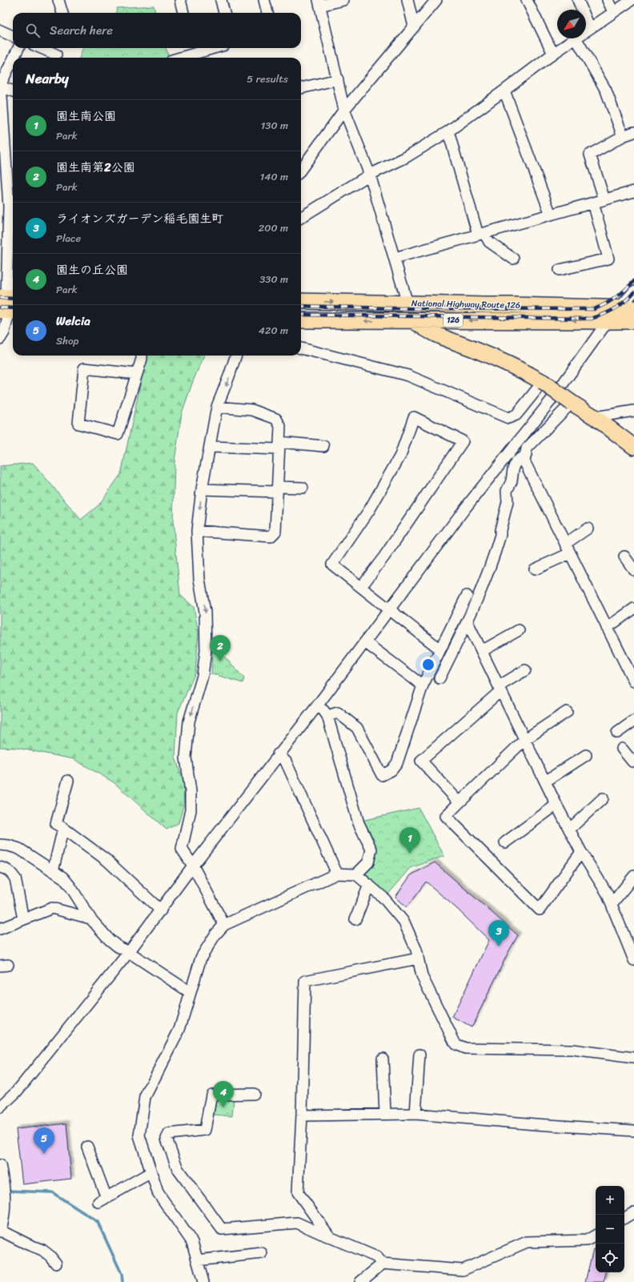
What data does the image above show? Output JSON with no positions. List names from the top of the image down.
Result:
{
  "streets": {
    "highway": ["National Highway Route 126", "126"]
  },
  "north": "bottom left",
  "page": {
    "search": "Search here",
    "heading": ["Nearby", "5 results"],
    "list": [
      {
        "mark": "1",
        "name": "園生南公園",
        "note": "Park",
        "value": "130 m"
      },
      {
        "mark": "2",
        "name": "園生南第2公園",
        "note": "Park",
        "value": "140 m"
      },
      {
        "mark": "3",
        "name": "ライオンズガーデン稲毛園生町",
        "note": "Place",
        "value": "200 m"
      },
      {
        "mark": "4",
        "name": "園生の丘公園",
        "note": "Park",
        "value": "330 m"
      },
      {
        "mark": "5",
        "name": "Welcia",
        "note": "Shop",
        "value": "420 m"
      }
    ],
    "pins": [
      "2",
      "1",
      "3",
      "4",
      "5"
    ],
    "map_buttons": ["+", "−"]
  }
}
